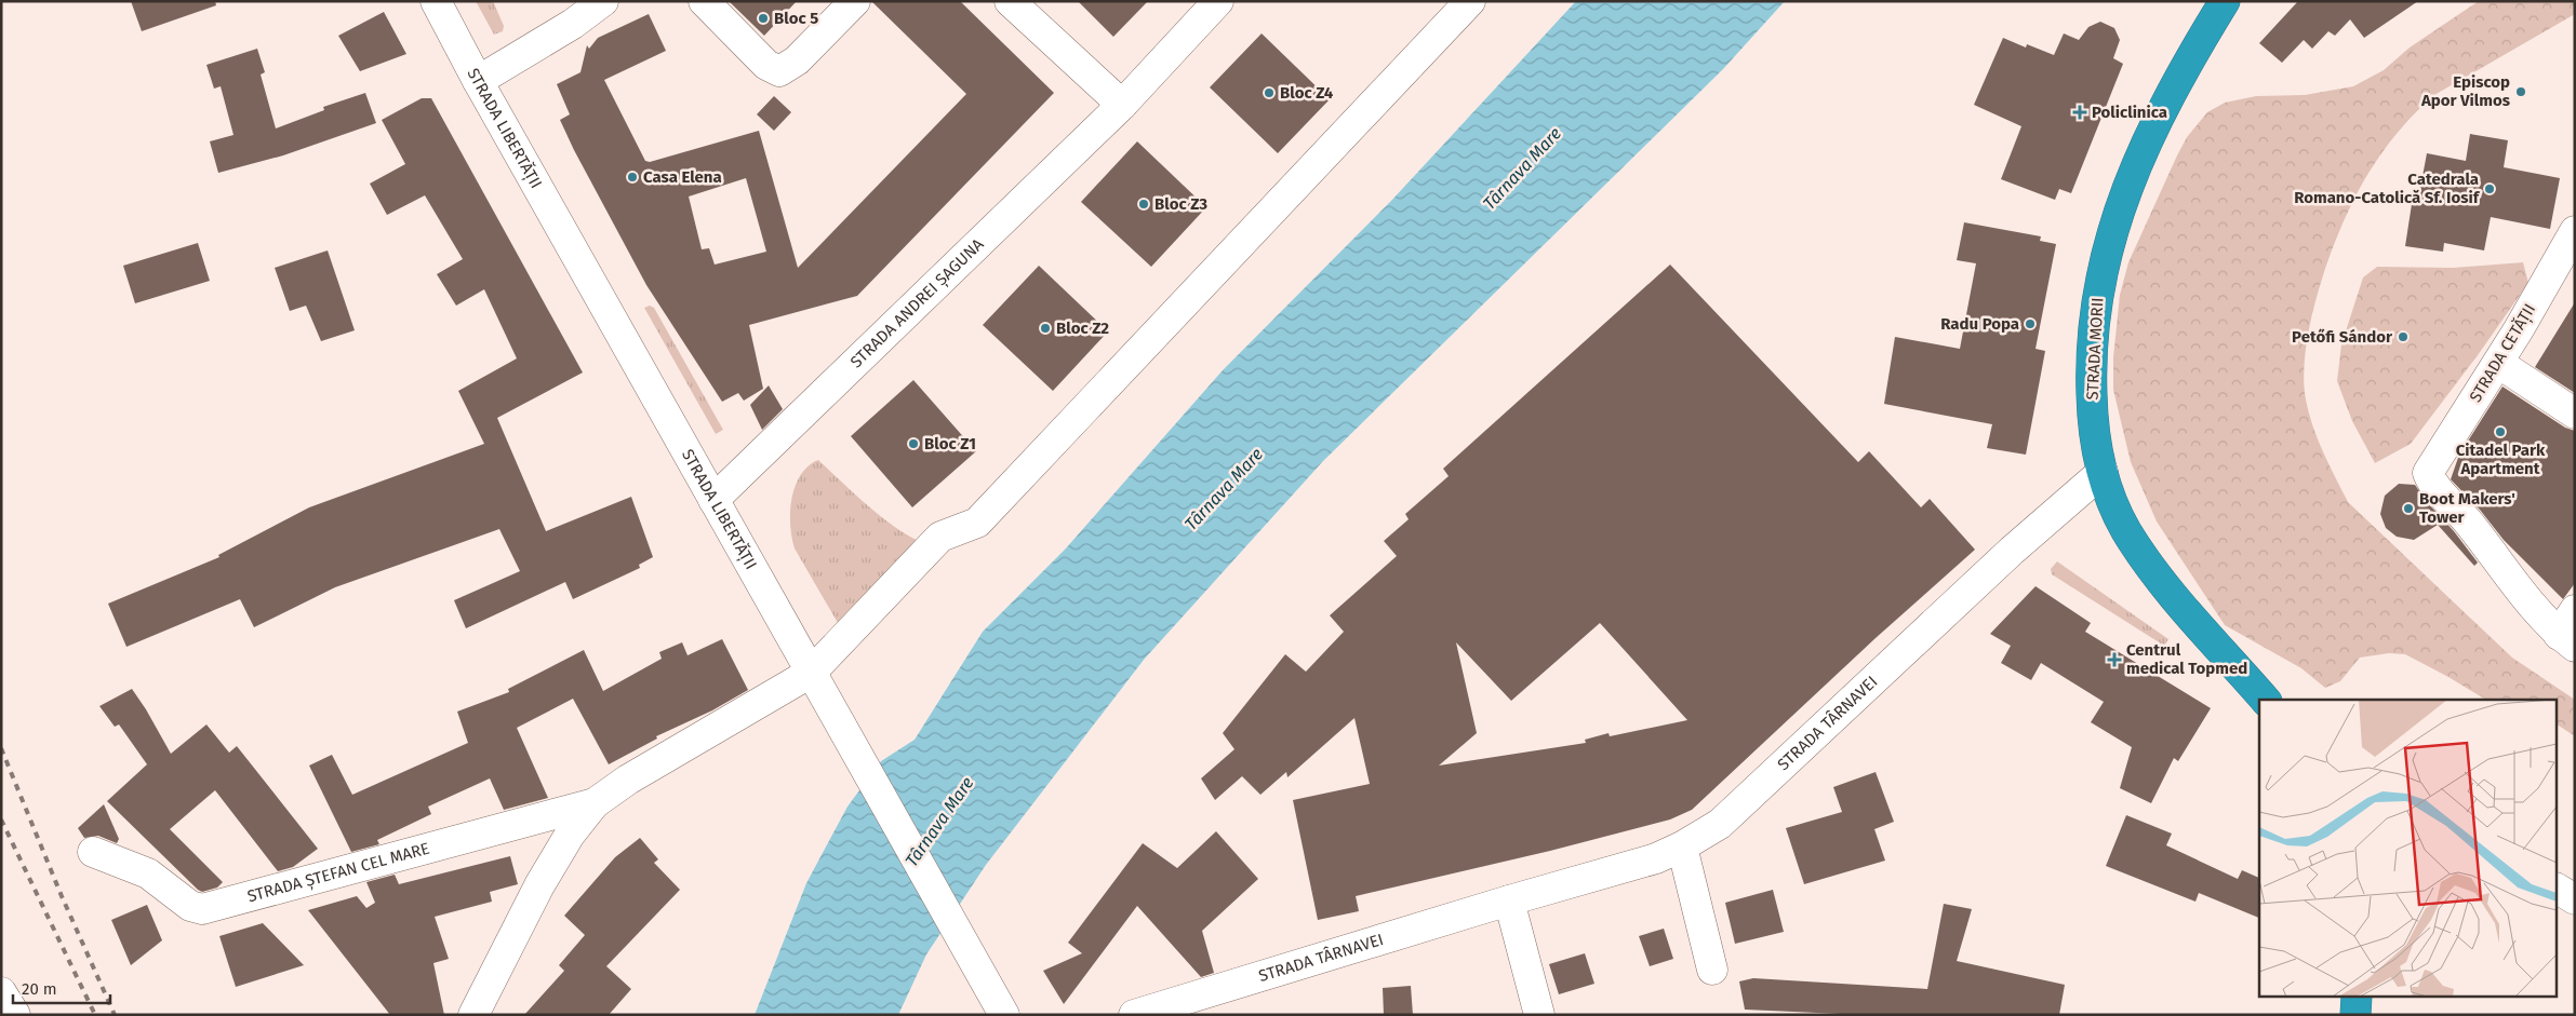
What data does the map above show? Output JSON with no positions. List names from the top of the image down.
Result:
{
  "streets": {
    "highway": ["STRADA MORII"],
    "street": [
      "STRADA LIBERTĂȚII",
      "STRADA ANDREI ȘAGUNA",
      "STRADA CETĂȚII",
      "STRADA TÂRNAVEI",
      "STRADA ȘTEFAN CEL MARE"
    ]
  },
  "crossings": [
    ["STRADA LIBERTĂȚII", "STRADA ANDREI ȘAGUNA"],
    ["STRADA LIBERTĂȚII", "STRADA ȘTEFAN CEL MARE"],
    ["STRADA MORII", "STRADA TÂRNAVEI"]
  ],
  "water": ["Târnava Mare"],
  "places": {
    "other": [
      "Bloc 5",
      "Episcop Apor Vilmos",
      "Bloc Z4",
      "Casa Elena",
      "Catedrala Romano-Catolică Sf. Iosif",
      "Bloc Z3",
      "Radu Popa",
      "Bloc Z2",
      "Petőfi Sándor",
      "Citadel Park Apartment",
      "Bloc Z1",
      "Boot Makers' Tower"
    ],
    "health": ["Policlinica", "Centrul medical Topmed"]
  },
  "scale_bar": "20 m"
}
